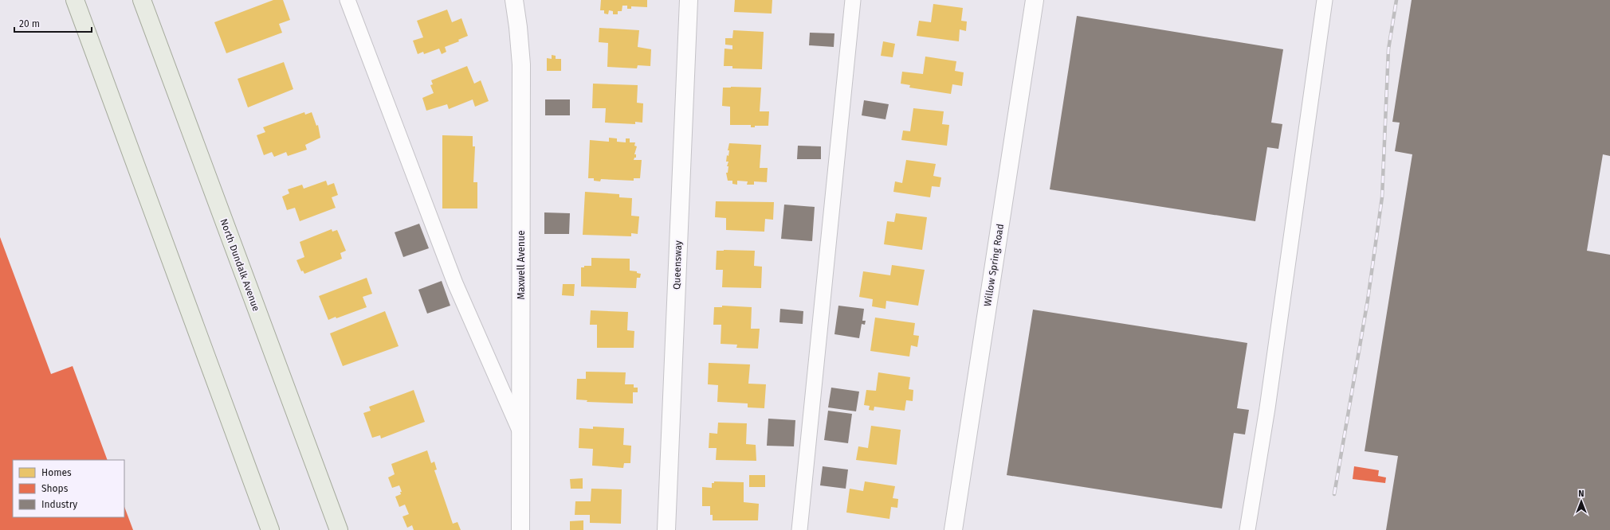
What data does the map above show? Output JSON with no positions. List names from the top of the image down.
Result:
{
  "streets": {
    "main road": ["North Dundalk Avenue"],
    "street": ["Maxwell Avenue", "Queensway", "Willow Spring Road"]
  },
  "legend": ["Homes", "Shops", "Industry"],
  "scale_bar": "20 m",
  "north": "top"
}
